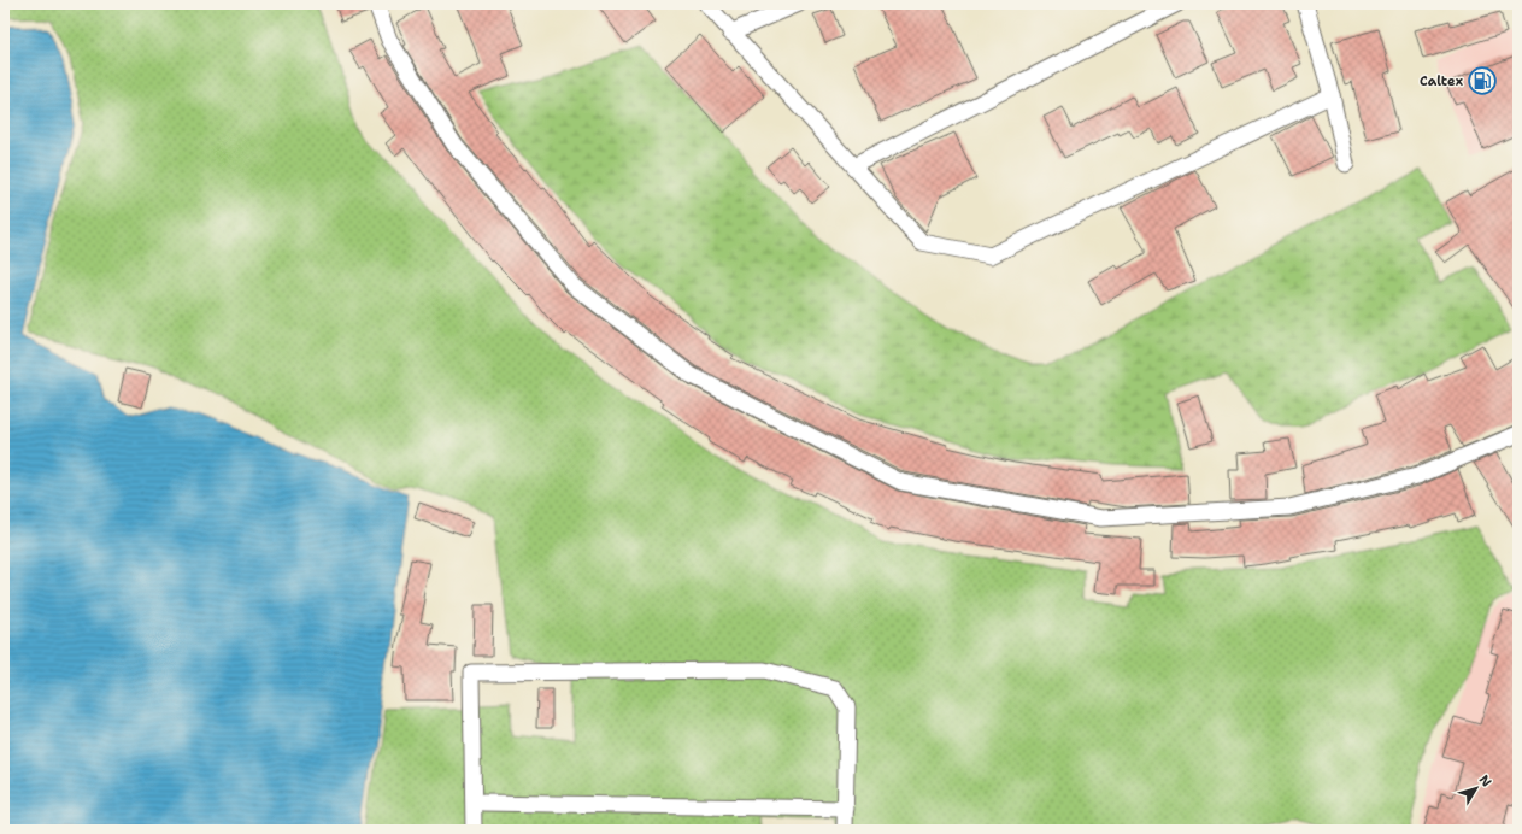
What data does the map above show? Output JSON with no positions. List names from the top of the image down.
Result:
{
  "places": {
    "fuel station": ["Caltex"]
  },
  "north": "top right"
}
